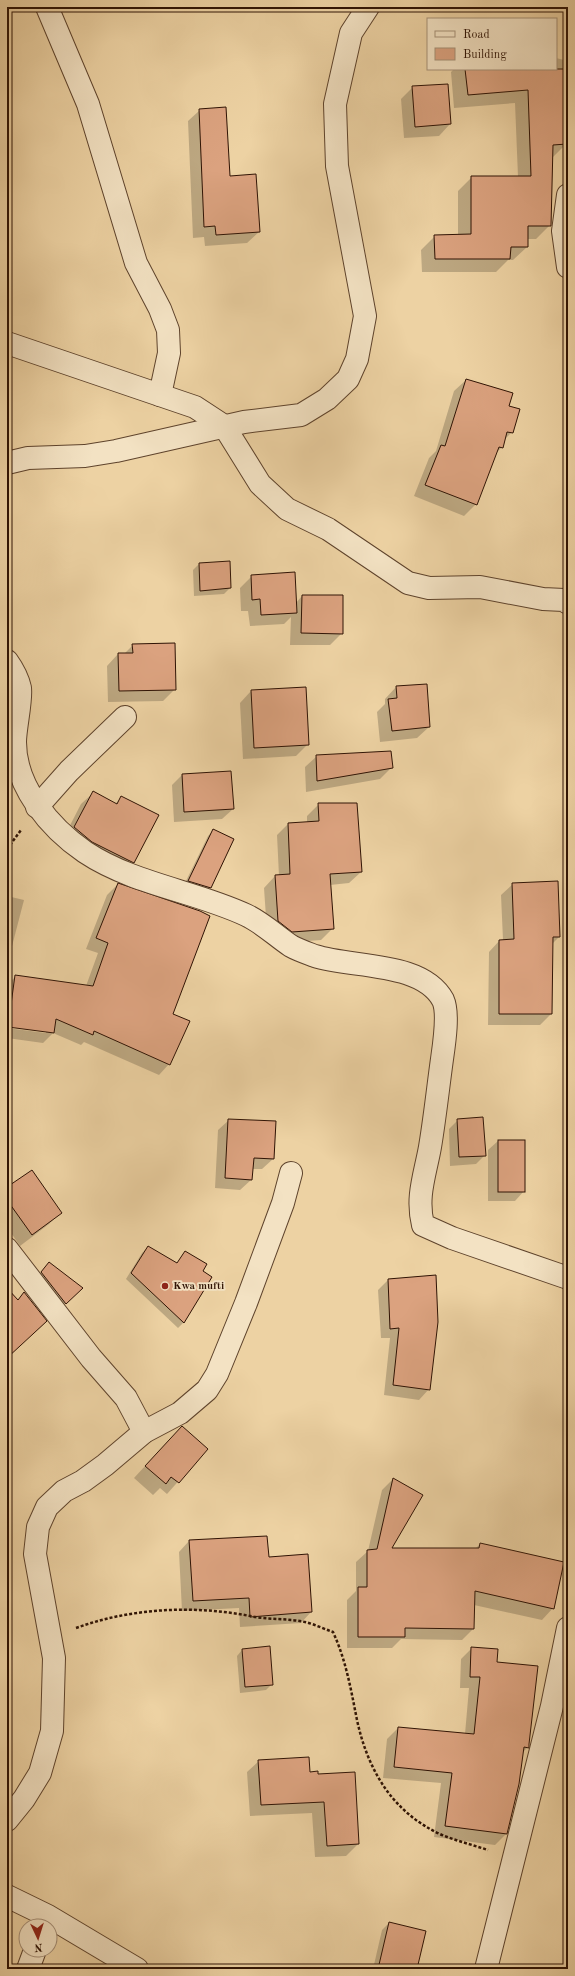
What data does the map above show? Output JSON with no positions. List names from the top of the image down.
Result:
{
  "places": ["Kwa mufti"],
  "legend": ["Road", "Building"],
  "north": "bottom"
}
